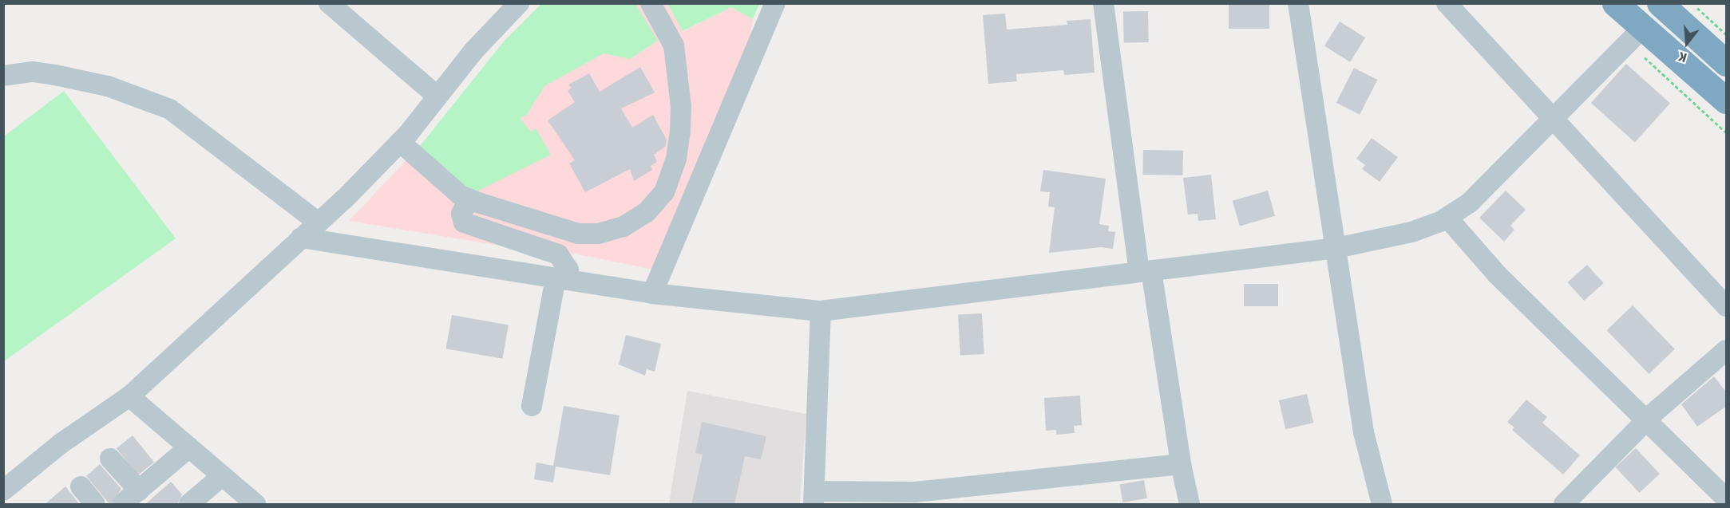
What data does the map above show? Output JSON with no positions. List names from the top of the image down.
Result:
{
  "north": "bottom"
}
